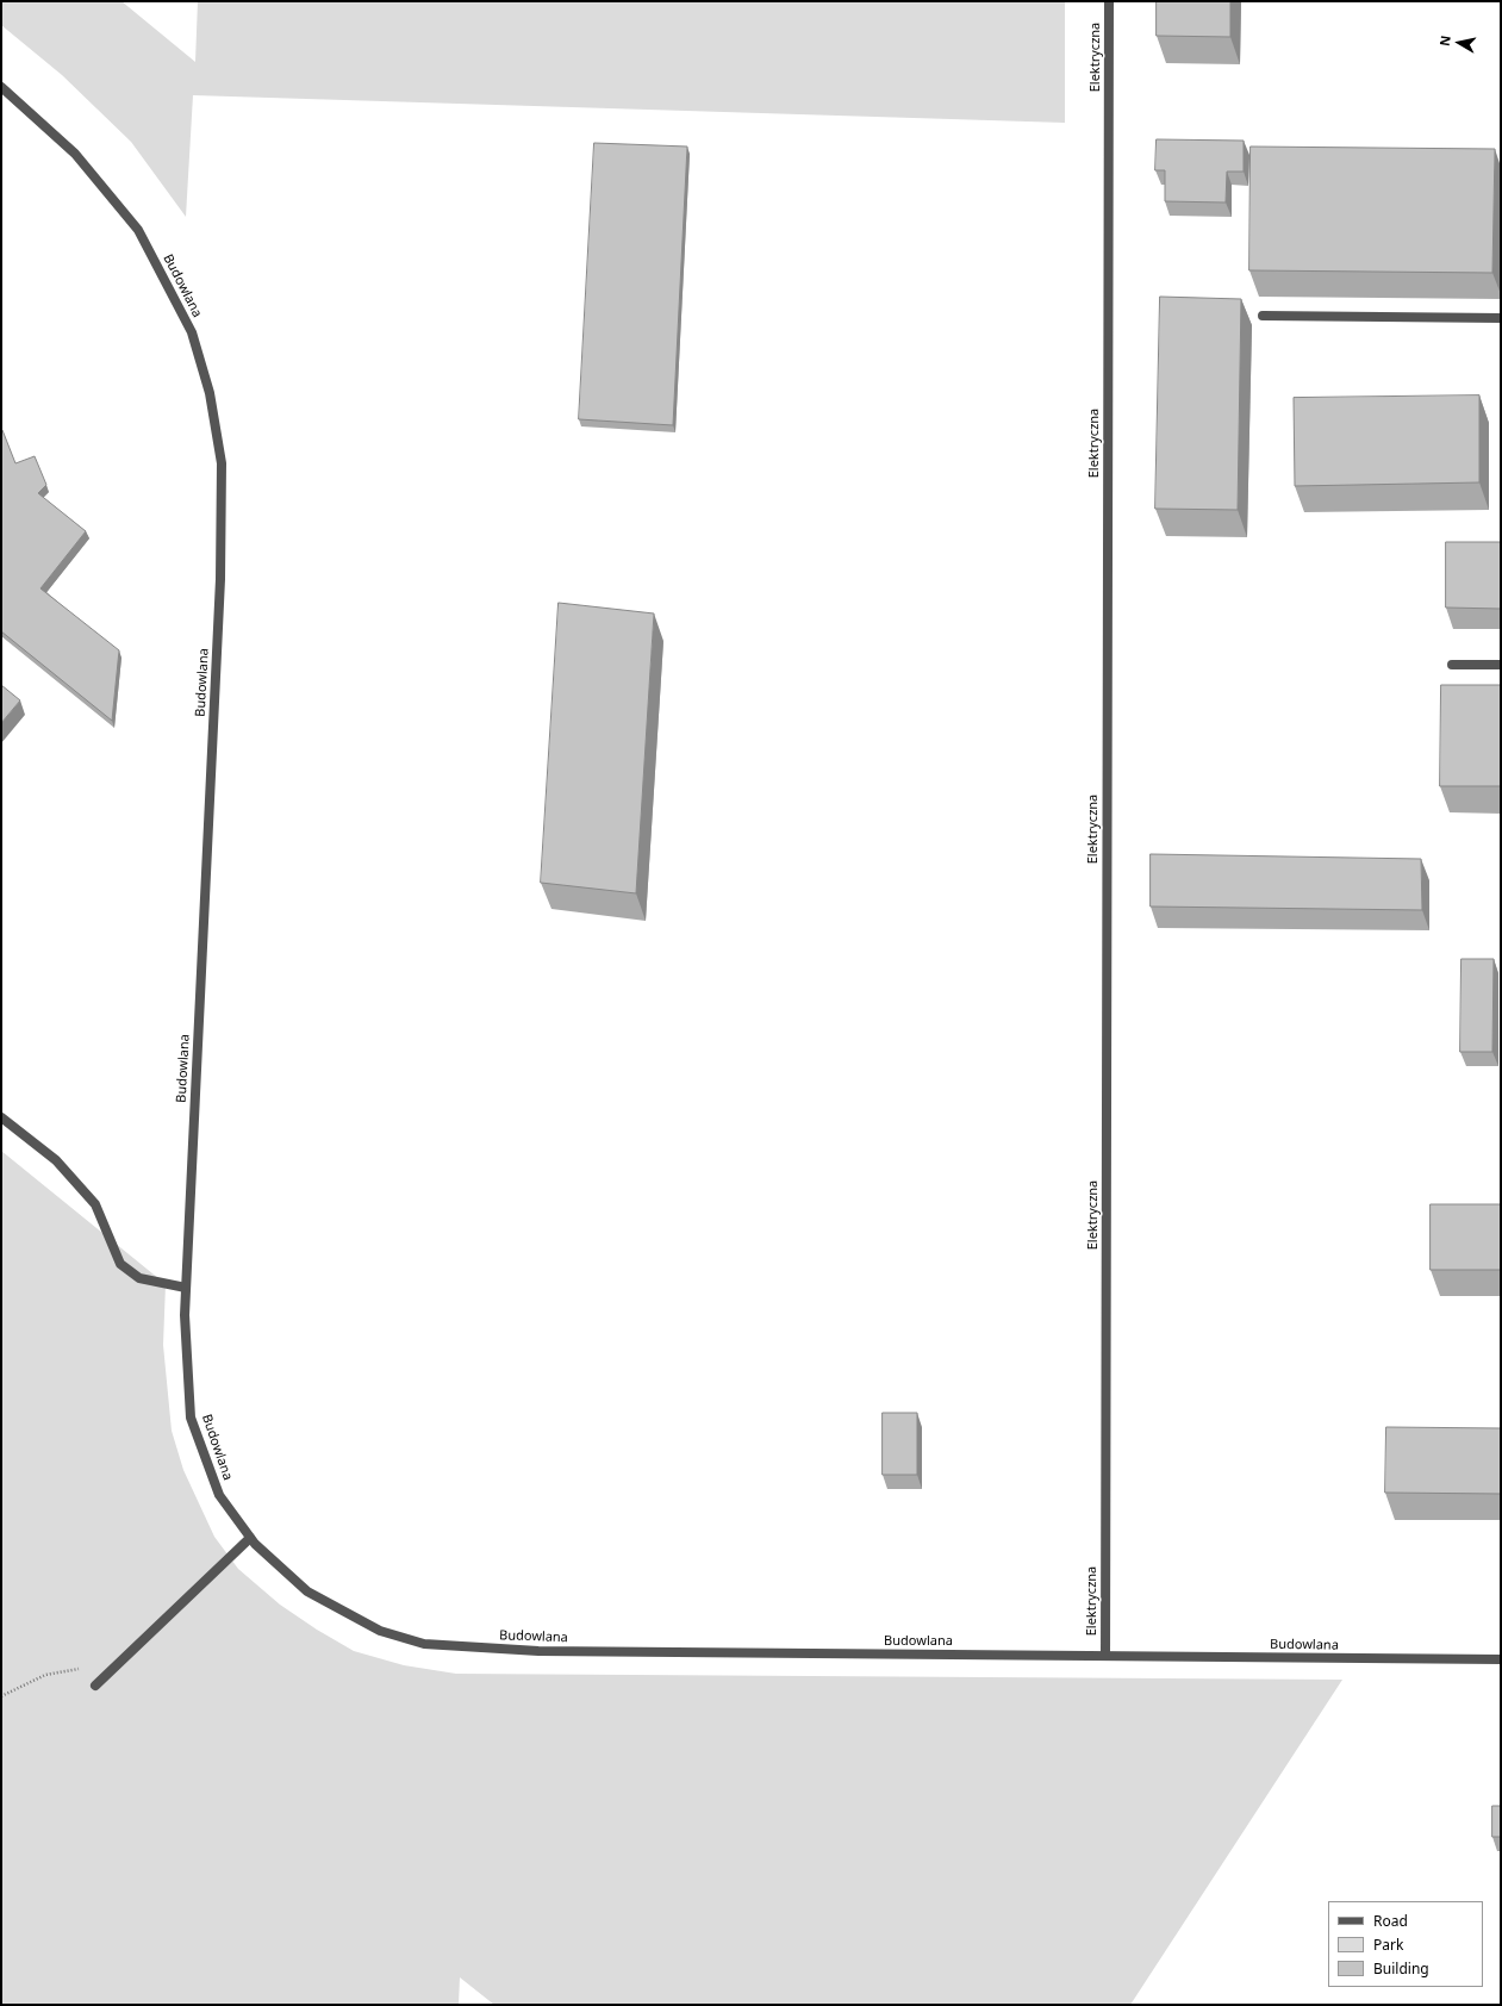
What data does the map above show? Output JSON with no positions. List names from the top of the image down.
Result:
{
  "streets": {
    "street": ["Elektryczna", "Budowlana"]
  },
  "crossings": [
    ["Elektryczna", "Budowlana"]
  ],
  "legend": ["Road", "Park", "Building"],
  "north": "left"
}
